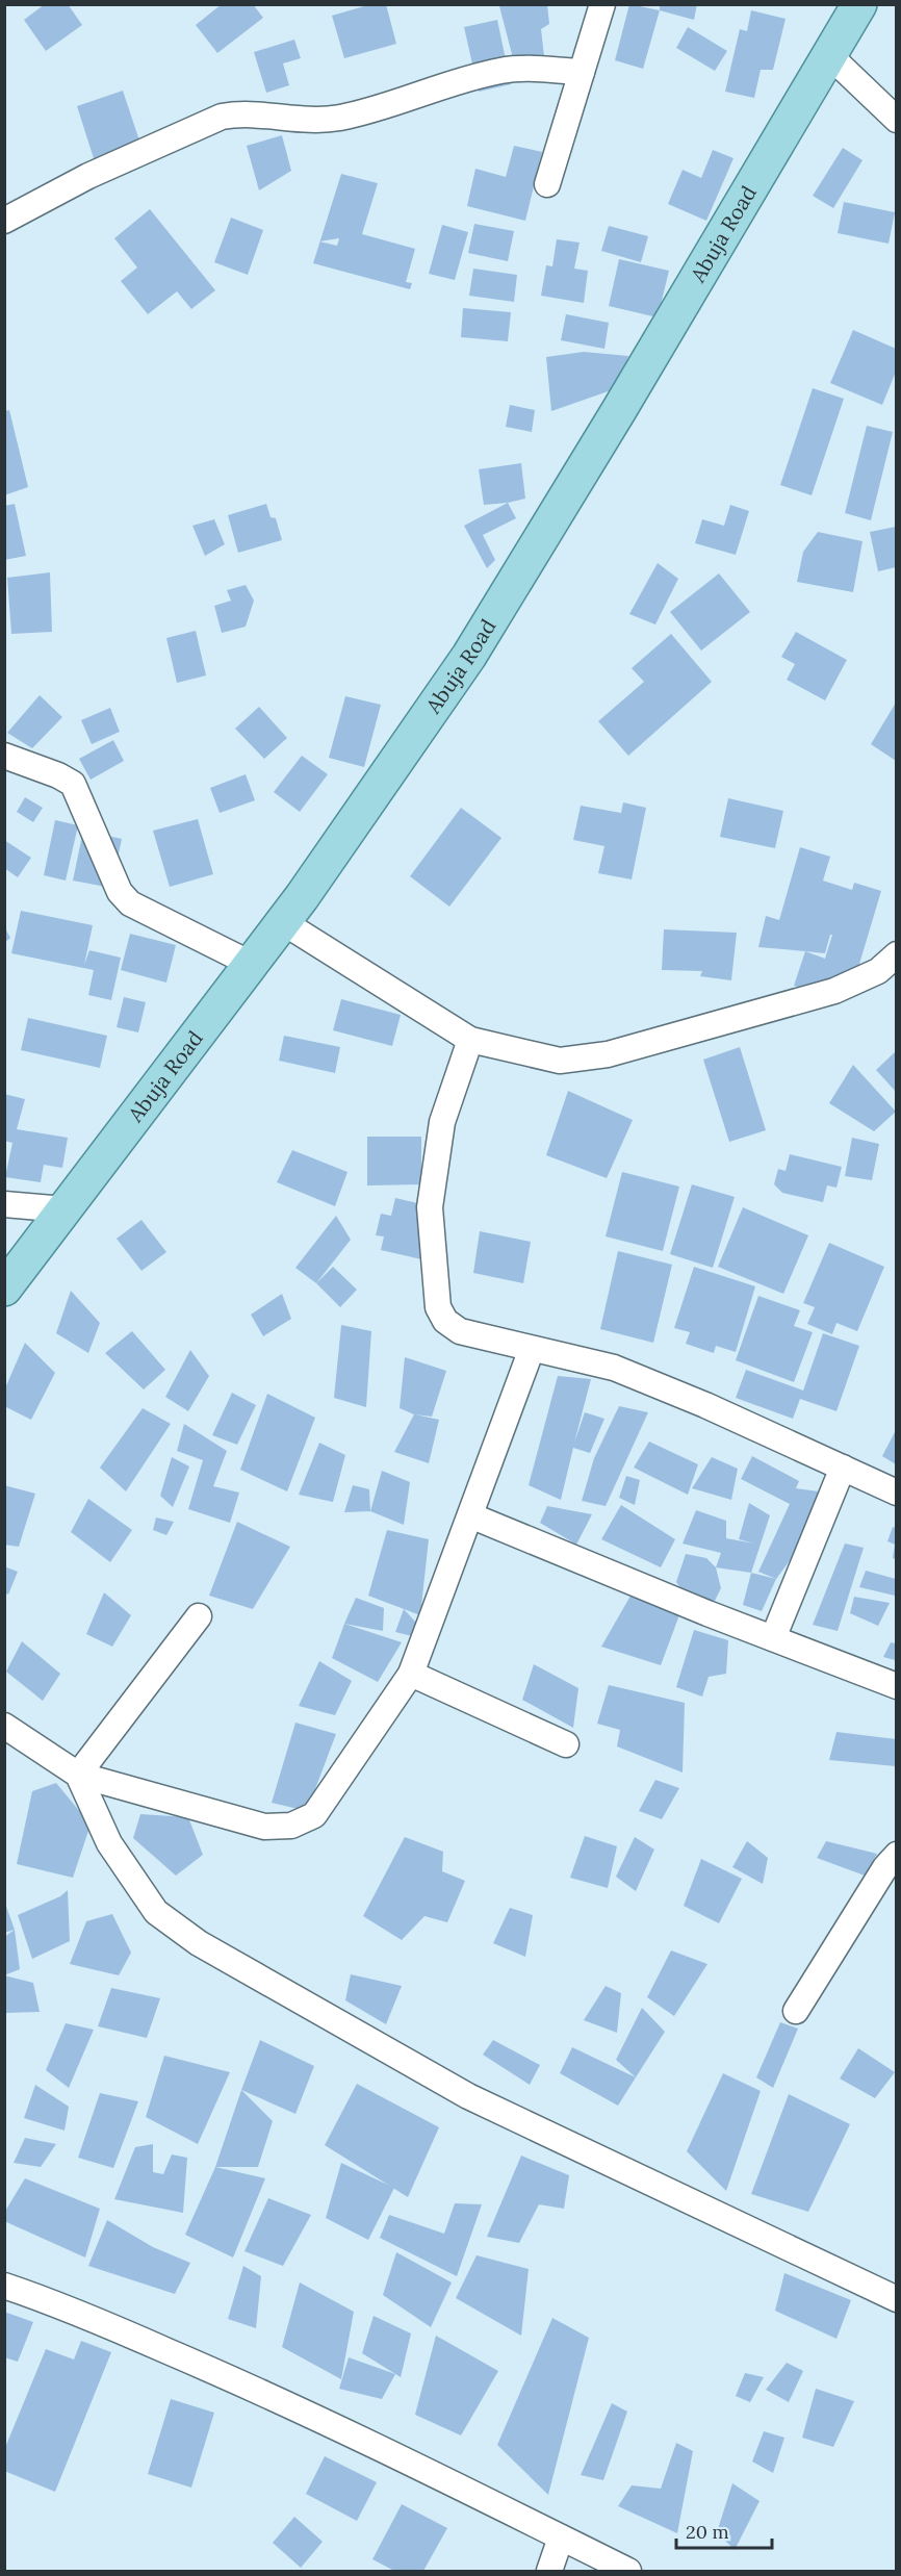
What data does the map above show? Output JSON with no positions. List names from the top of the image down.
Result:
{
  "streets": {
    "main road": ["Abuja Road"]
  },
  "scale_bar": "20 m"
}
